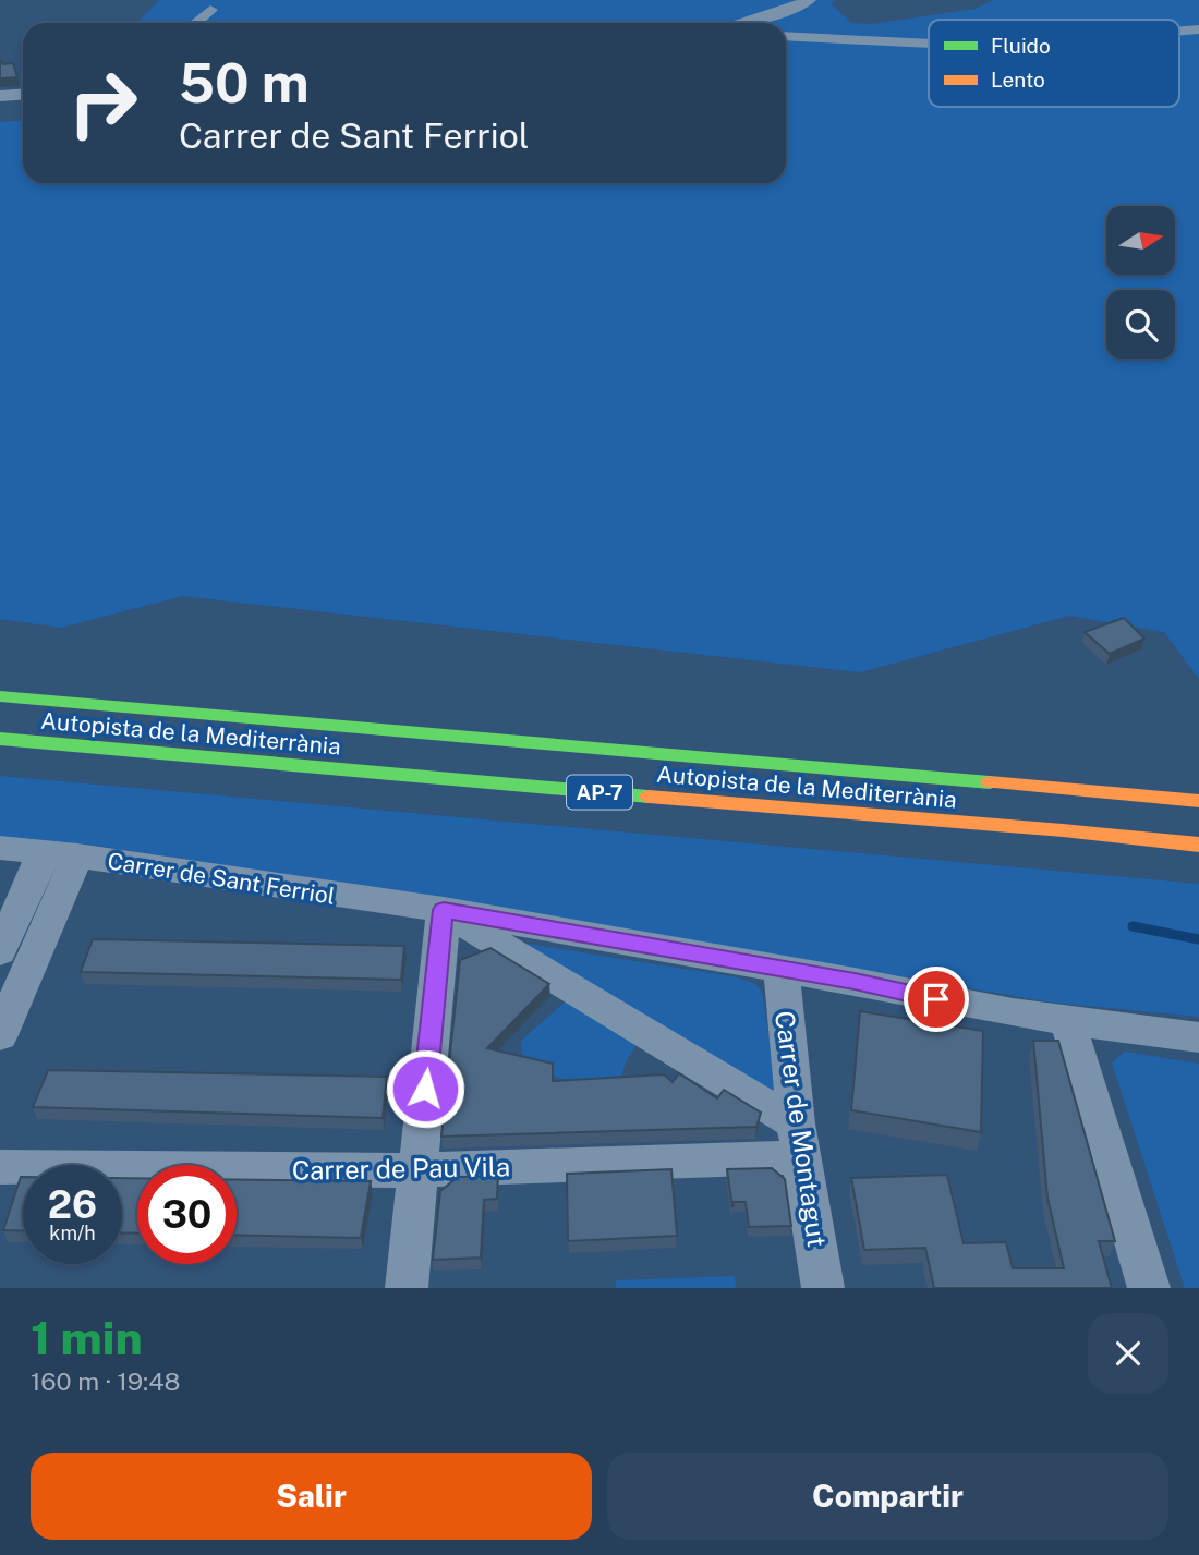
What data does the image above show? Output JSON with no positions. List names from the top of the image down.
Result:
{
  "streets": {
    "highway": ["Autopista de la Mediterrània", "AP-7"],
    "street": ["Carrer de Sant Ferriol", "Carrer de Montagut", "Carrer de Pau Vila"]
  },
  "crossings": [
    ["Carrer de Sant Ferriol", "Carrer de Montagut"],
    ["Carrer de Sant Ferriol", "Carrer de Pau Vila"],
    ["Carrer de Montagut", "Carrer de Pau Vila"]
  ],
  "legend": ["Fluido", "Lento"],
  "north": "right",
  "page": {
    "turn": ["50 m", "Carrer de Sant Ferriol"],
    "speed": "26 km/h",
    "limit": "30",
    "heading": ["1 min", "160 m · 19:48"],
    "buttons": ["Salir", "Compartir"]
  }
}
